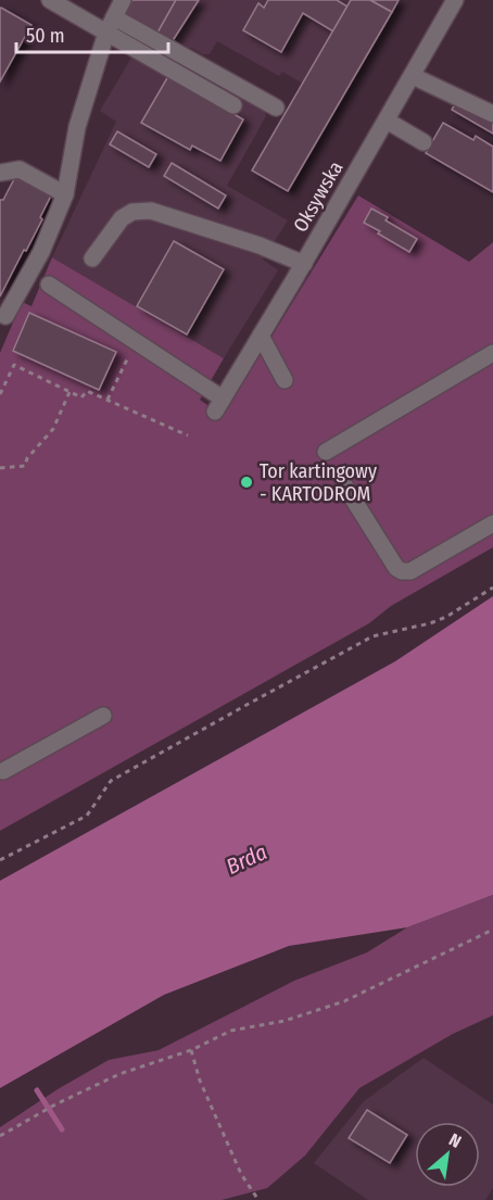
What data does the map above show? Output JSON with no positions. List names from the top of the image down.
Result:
{
  "streets": {
    "street": ["Oksywska"]
  },
  "water": ["Brda"],
  "places": ["Tor kartingowy - KARTODROM"],
  "scale_bar": "50 m",
  "north": "top right"
}
